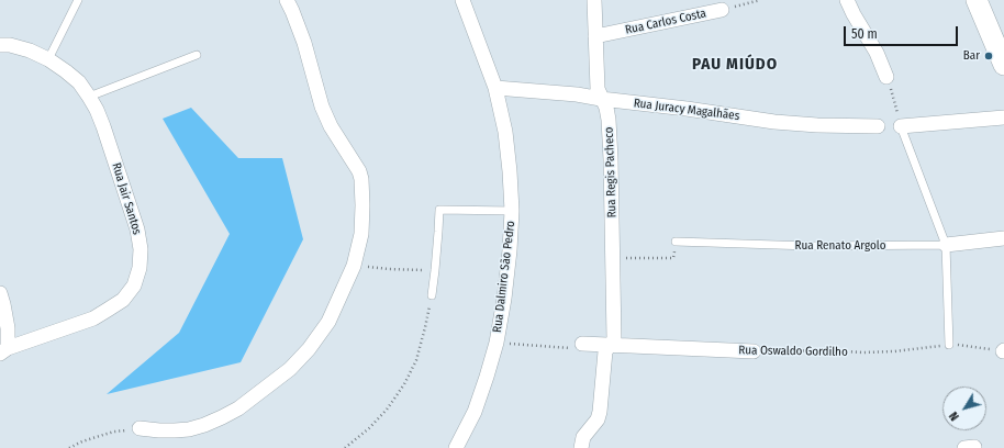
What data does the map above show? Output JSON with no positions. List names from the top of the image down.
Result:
{
  "streets": {
    "street": [
      "Rua Carlos Costa",
      "Rua Juracy Magalhães",
      "Rua Regis Pacheco",
      "Rua Jair Santos",
      "Rua Renato Argolo",
      "Rua Dalmiro São Pedro",
      "Rua Oswaldo Gordilho"
    ]
  },
  "crossings": [
    ["Rua Carlos Costa", "Rua Regis Pacheco"],
    ["Rua Juracy Magalhães", "Rua Regis Pacheco"],
    ["Rua Juracy Magalhães", "Rua Dalmiro São Pedro"],
    ["Rua Regis Pacheco", "Rua Oswaldo Gordilho"]
  ],
  "districts": ["PAU MIÚDO"],
  "places": ["Bar"],
  "scale_bar": "50 m",
  "north": "bottom left"
}
